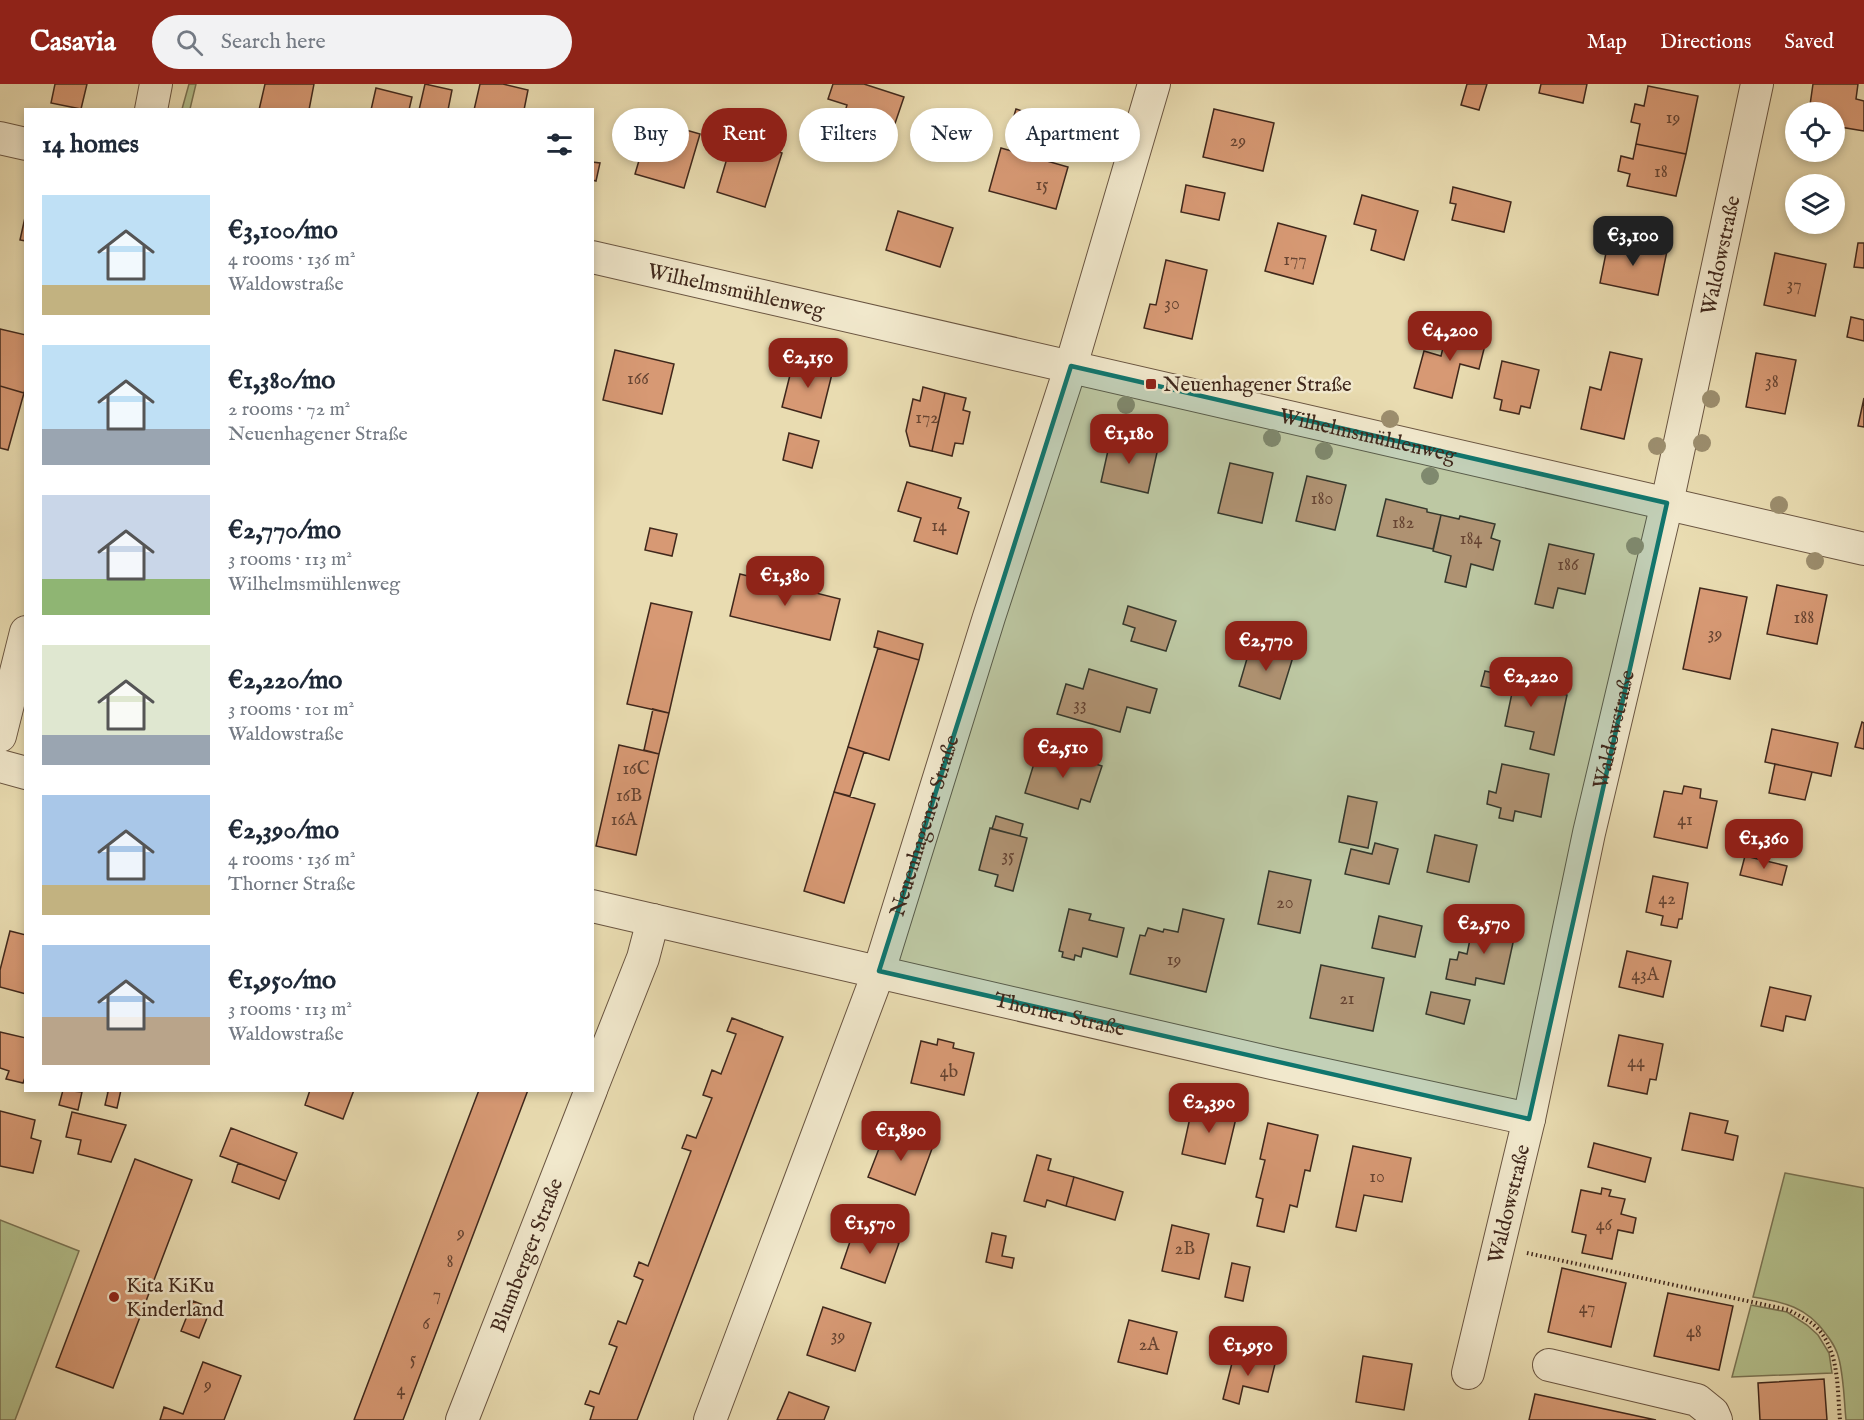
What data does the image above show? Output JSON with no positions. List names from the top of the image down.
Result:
{
  "streets": {
    "street": [
      "Waldowstraße",
      "Wilhelmsmühlenweg",
      "Neuenhagener Straße",
      "Thorner Straße",
      "Blumberger Straße"
    ]
  },
  "crossings": [
    ["Waldowstraße", "Wilhelmsmühlenweg"],
    ["Waldowstraße", "Thorner Straße"],
    ["Wilhelmsmühlenweg", "Neuenhagener Straße"],
    ["Neuenhagener Straße", "Thorner Straße"],
    ["Thorner Straße", "Blumberger Straße"]
  ],
  "places": {
    "transit": ["Neuenhagener Straße"],
    "other": ["Kita KiKu Kinderland"]
  },
  "house_numbers": [
    "19",
    "29",
    "18",
    "15",
    "177",
    "37",
    "30",
    "166",
    "38",
    "172",
    "180",
    "182",
    "14",
    "184",
    "186",
    "188",
    "39",
    "33",
    "16C",
    "16B",
    "16A",
    "41",
    "35",
    "42",
    "20",
    "19",
    "43A",
    "21",
    "44",
    "4b",
    "10",
    "46",
    "9",
    "2B",
    "8",
    "7",
    "47",
    "6",
    "48",
    "39",
    "2A",
    "5",
    "9",
    "4"
  ],
  "page": {
    "header": "Casavia",
    "search": "Search here",
    "nav": ["Map", "Directions", "Saved"],
    "chip": [
      "Buy",
      "Rent",
      "Filters",
      "New",
      "Apartment"
    ],
    "heading": "14 homes",
    "list": [
      {
        "name": "€3,100/mo",
        "note": "4 rooms · 136 m² · Waldowstraße"
      },
      {
        "name": "€1,380/mo",
        "note": "2 rooms · 72 m² · Neuenhagener Straße"
      },
      {
        "name": "€2,770/mo",
        "note": "3 rooms · 113 m² · Wilhelmsmühlenweg"
      },
      {
        "name": "€2,220/mo",
        "note": "3 rooms · 101 m² · Waldowstraße"
      },
      {
        "name": "€2,390/mo",
        "note": "4 rooms · 136 m² · Thorner Straße"
      },
      {
        "name": "€1,950/mo",
        "note": "3 rooms · 113 m² · Waldowstraße"
      }
    ],
    "price": [
      "€3,100",
      "€4,200",
      "€2,150",
      "€1,180",
      "€1,380",
      "€2,770",
      "€2,220",
      "€2,510",
      "€1,360",
      "€2,570",
      "€2,390",
      "€1,890",
      "€1,570",
      "€1,950"
    ]
  }
}
